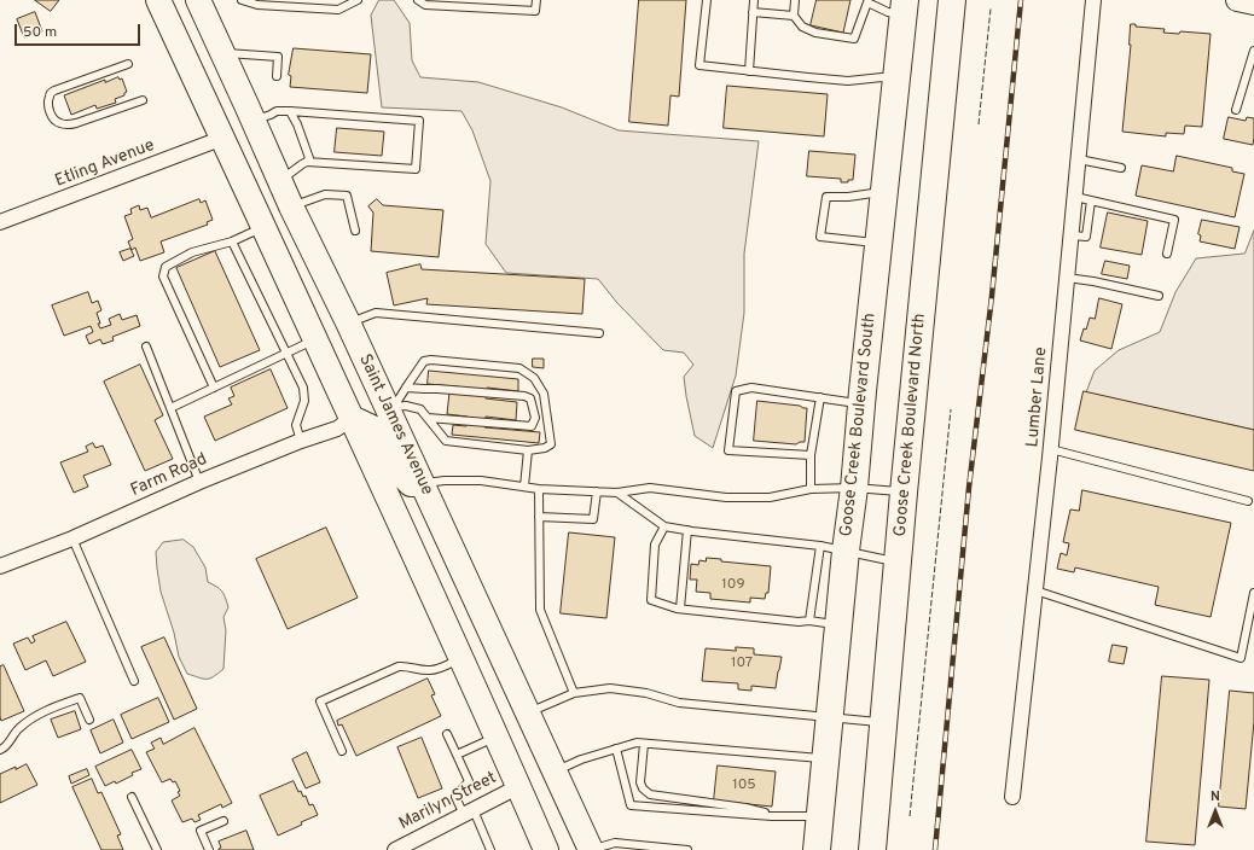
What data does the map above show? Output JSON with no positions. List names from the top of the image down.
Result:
{
  "streets": {
    "highway": ["Goose Creek Boulevard South", "Goose Creek Boulevard North"],
    "main road": ["Saint James Avenue"],
    "street": [
      "Etling Avenue",
      "Lumber Lane",
      "Farm Road",
      "Marilyn Street"
    ]
  },
  "house_numbers": ["109", "107", "105"],
  "scale_bar": "50 m",
  "north": "top"
}
